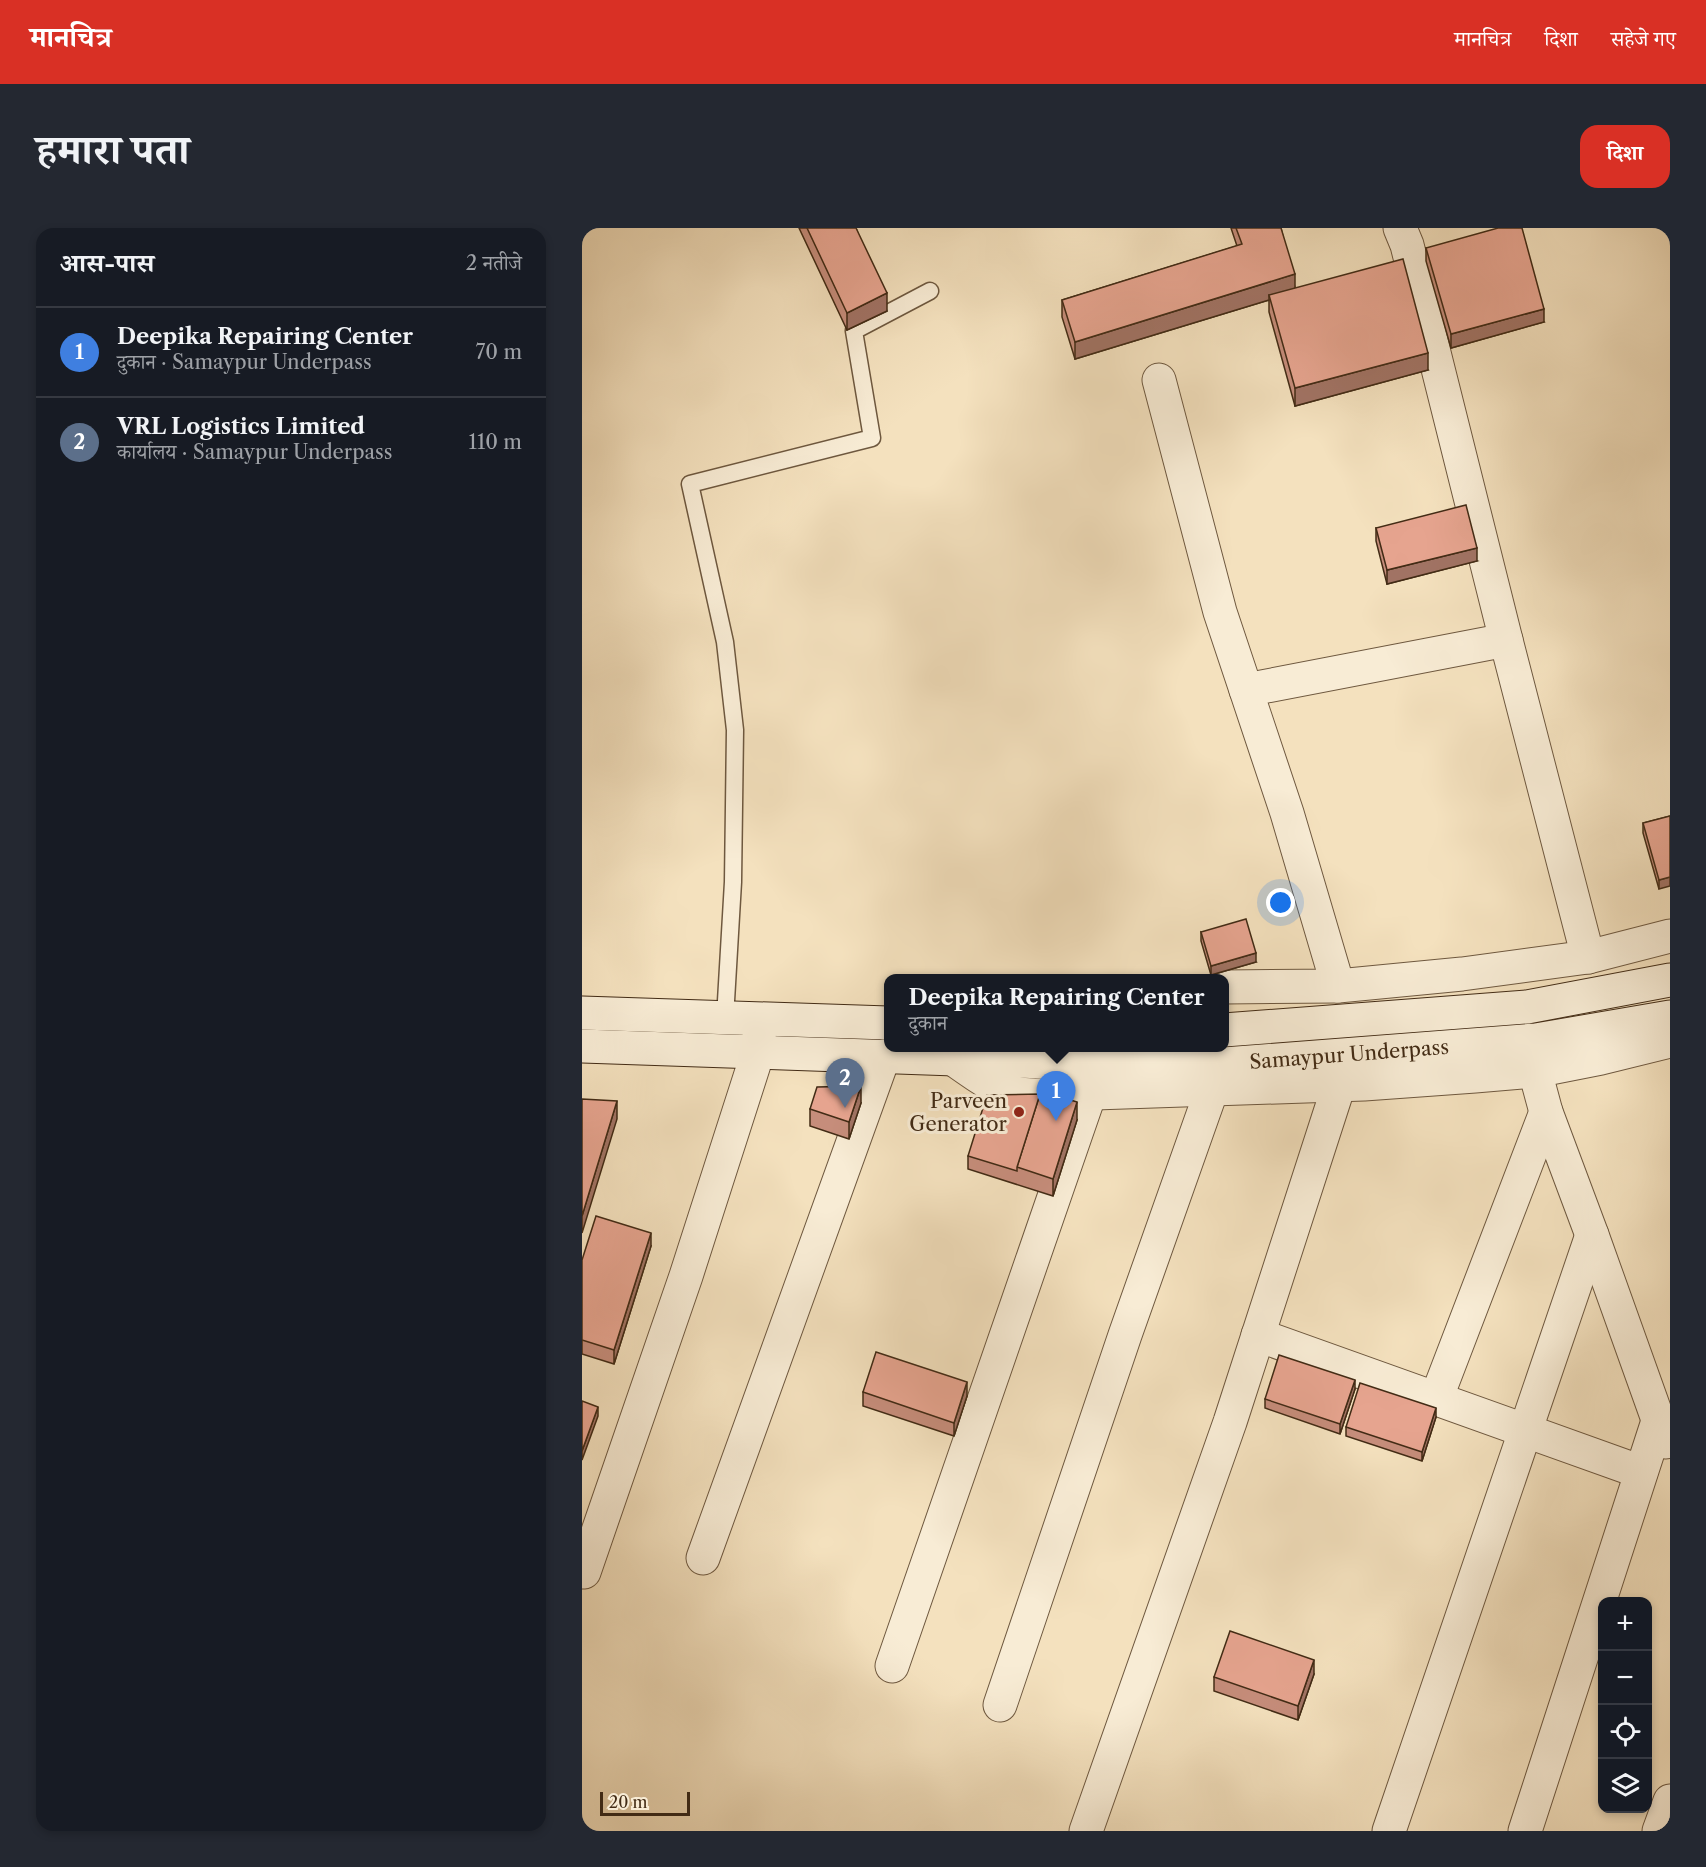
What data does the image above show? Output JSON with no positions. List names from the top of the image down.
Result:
{
  "streets": {
    "street": ["Samaypur Underpass"]
  },
  "places": ["Parveen Generator"],
  "scale_bar": "20 m",
  "page": {
    "header": "मानचित्र",
    "nav": ["मानचित्र", "दिशा", "सहेजे गए"],
    "title": "हमारा पता",
    "buttons": "दिशा",
    "heading": ["आस-पास", "2 नतीजे"],
    "list": [
      {
        "mark": "1",
        "name": "Deepika Repairing Center",
        "note": "दुकान · Samaypur Underpass",
        "value": "70 m"
      },
      {
        "mark": "2",
        "name": "VRL Logistics Limited",
        "note": "कार्यालय · Samaypur Underpass",
        "value": "110 m"
      }
    ],
    "popup": ["Deepika Repairing Center", "दुकान"],
    "pins": ["2", "1"],
    "map_buttons": ["+", "−"],
    "scale": "20 m"
  }
}
